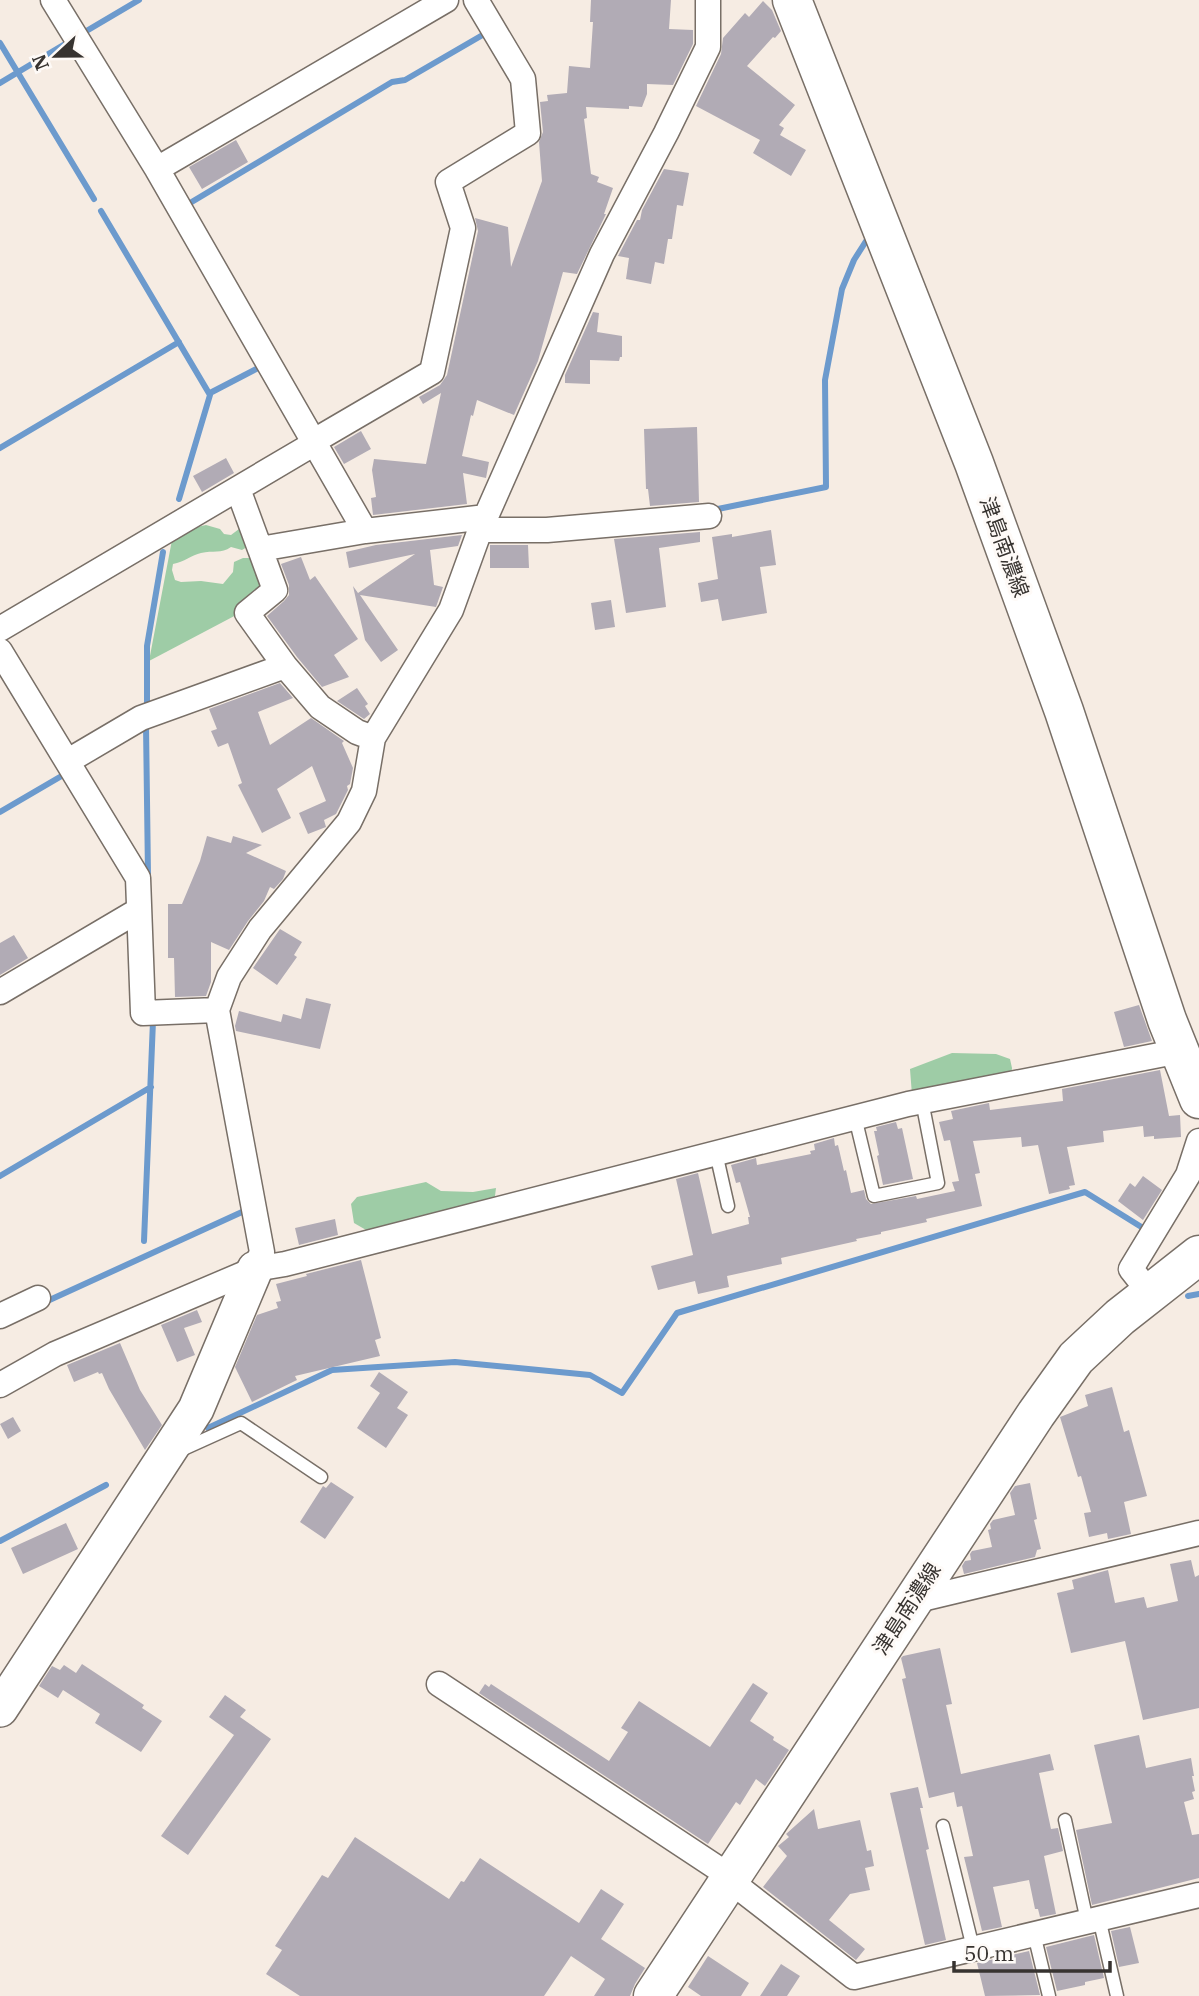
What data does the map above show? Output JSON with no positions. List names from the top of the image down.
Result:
{
  "streets": {
    "main road": ["津島南濃線"]
  },
  "scale_bar": "50 m",
  "north": "left"
}
